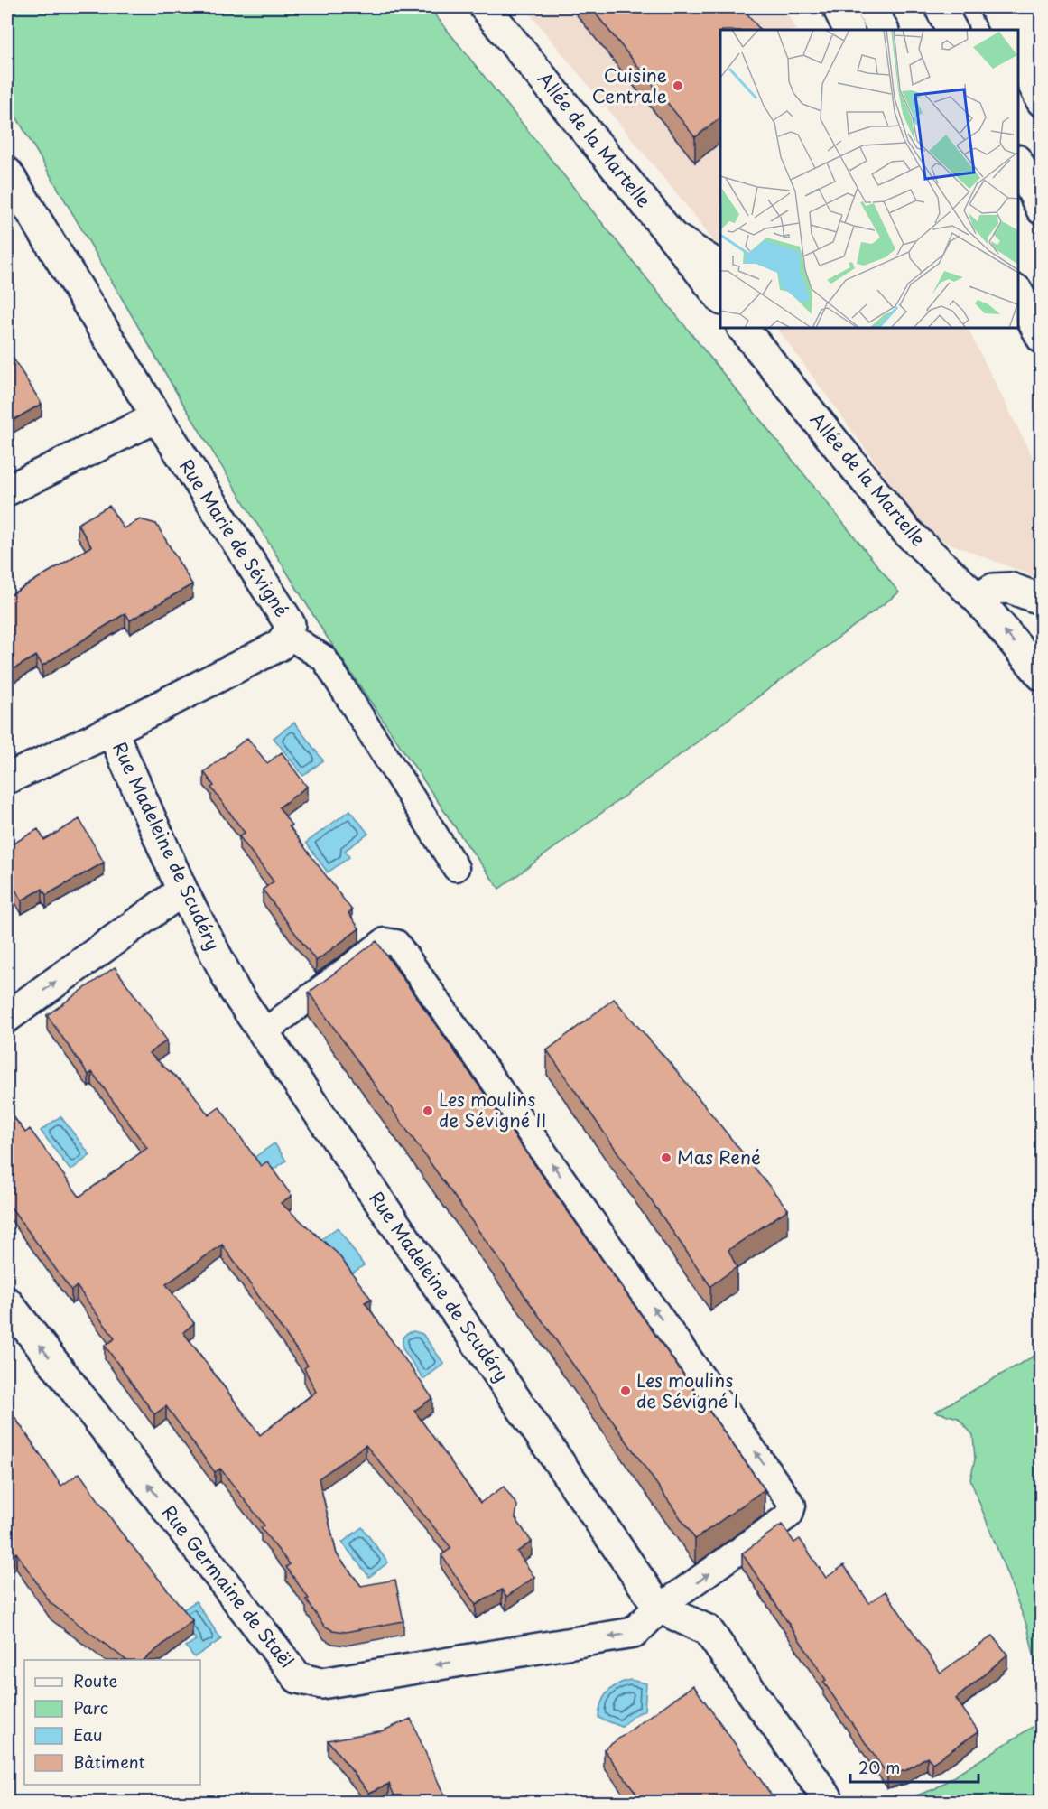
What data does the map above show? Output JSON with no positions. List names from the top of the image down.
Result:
{
  "streets": {
    "street": [
      "Allée de la Martelle",
      "Rue Marie de Sévigné",
      "Rue Madeleine de Scudéry",
      "Rue Germaine de Staël"
    ]
  },
  "crossings": [
    ["Rue Marie de Sévigné", "Rue Madeleine de Scudéry"],
    ["Rue Madeleine de Scudéry", "Rue Germaine de Staël"]
  ],
  "one_way": ["Rue Germaine de Staël"],
  "places": [
    "Cuisine Centrale",
    "Les moulins de Sévigné II",
    "Mas René",
    "Les moulins de Sévigné I"
  ],
  "legend": [
    "Route",
    "Parc",
    "Eau",
    "Bâtiment"
  ],
  "scale_bar": "20 m"
}
